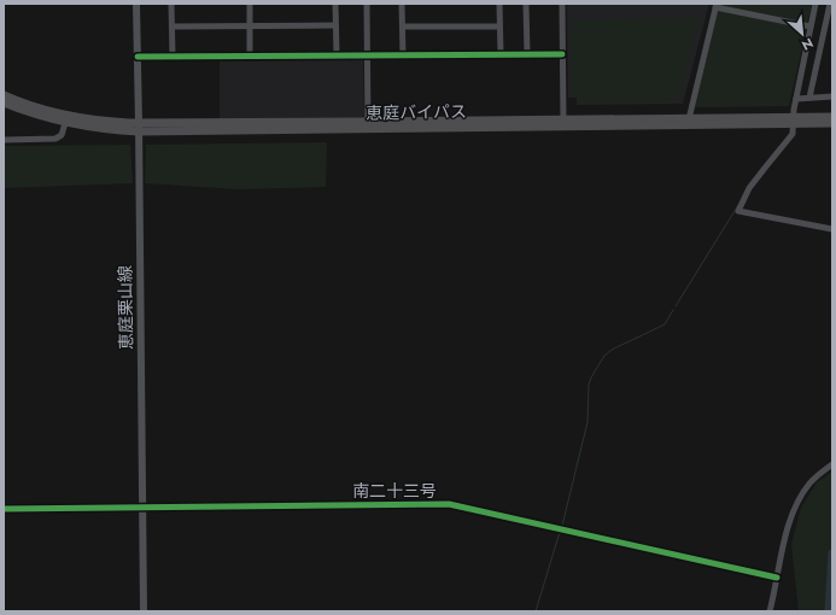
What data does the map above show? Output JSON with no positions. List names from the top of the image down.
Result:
{
  "streets": {
    "highway": ["恵庭バイパス"],
    "main road": ["恵庭栗山線"],
    "street": ["南二十三号"]
  },
  "crossings": [
    ["恵庭バイパス", "恵庭栗山線"],
    ["恵庭栗山線", "南二十三号"]
  ],
  "north": "bottom right"
}
